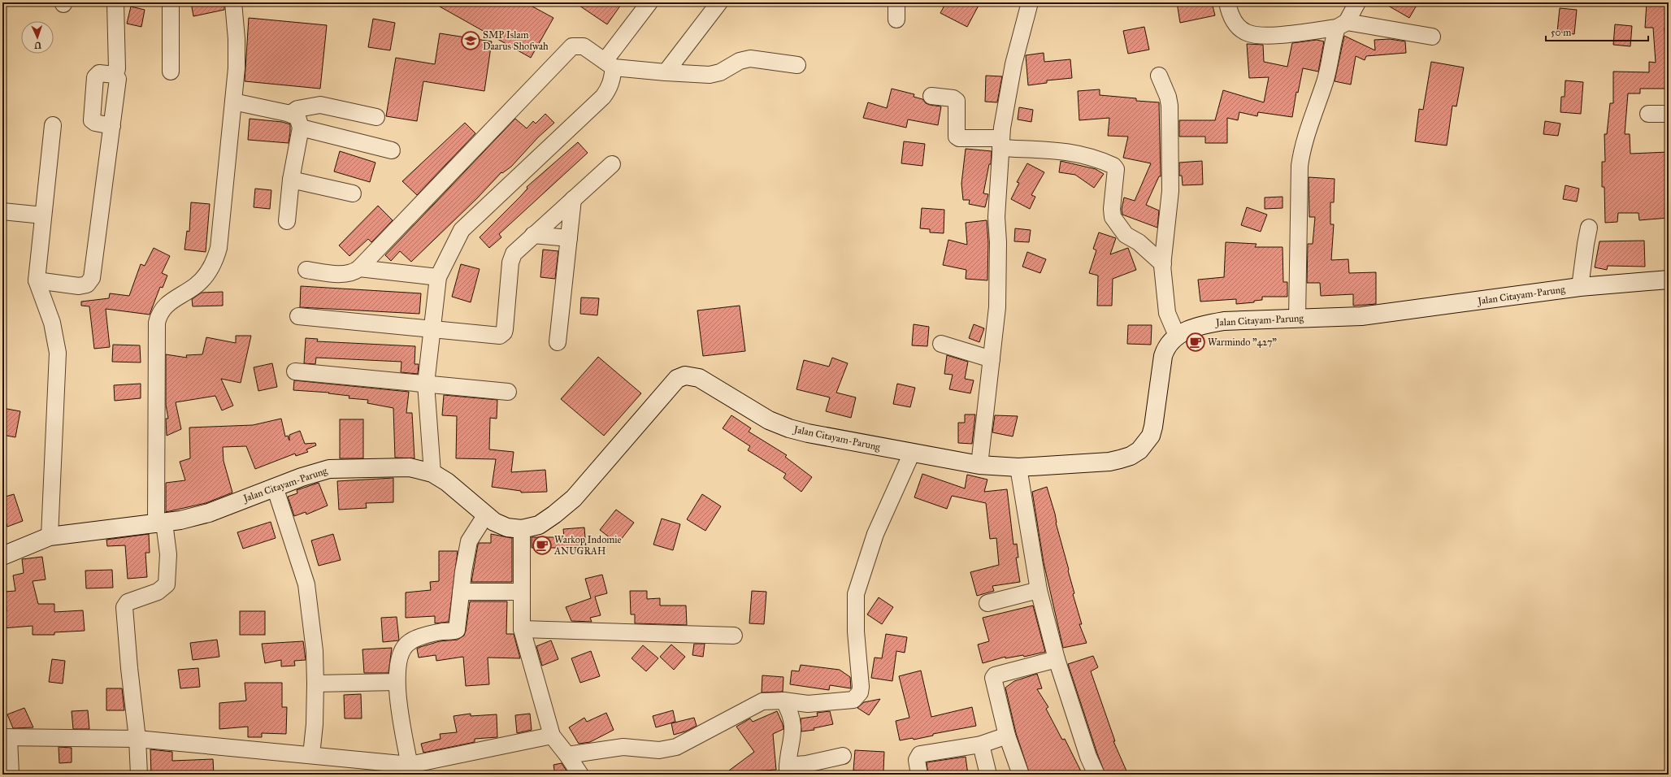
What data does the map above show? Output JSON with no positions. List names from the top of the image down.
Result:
{
  "streets": {
    "street": ["Jalan Citayam-Parung"]
  },
  "places": {
    "school or university": ["SMP Islam Daarus Shofwah"],
    "cafe": ["Warmindo \"427\"", "Warkop Indomie ANUGRAH"]
  },
  "scale_bar": "50 m",
  "north": "bottom"
}
